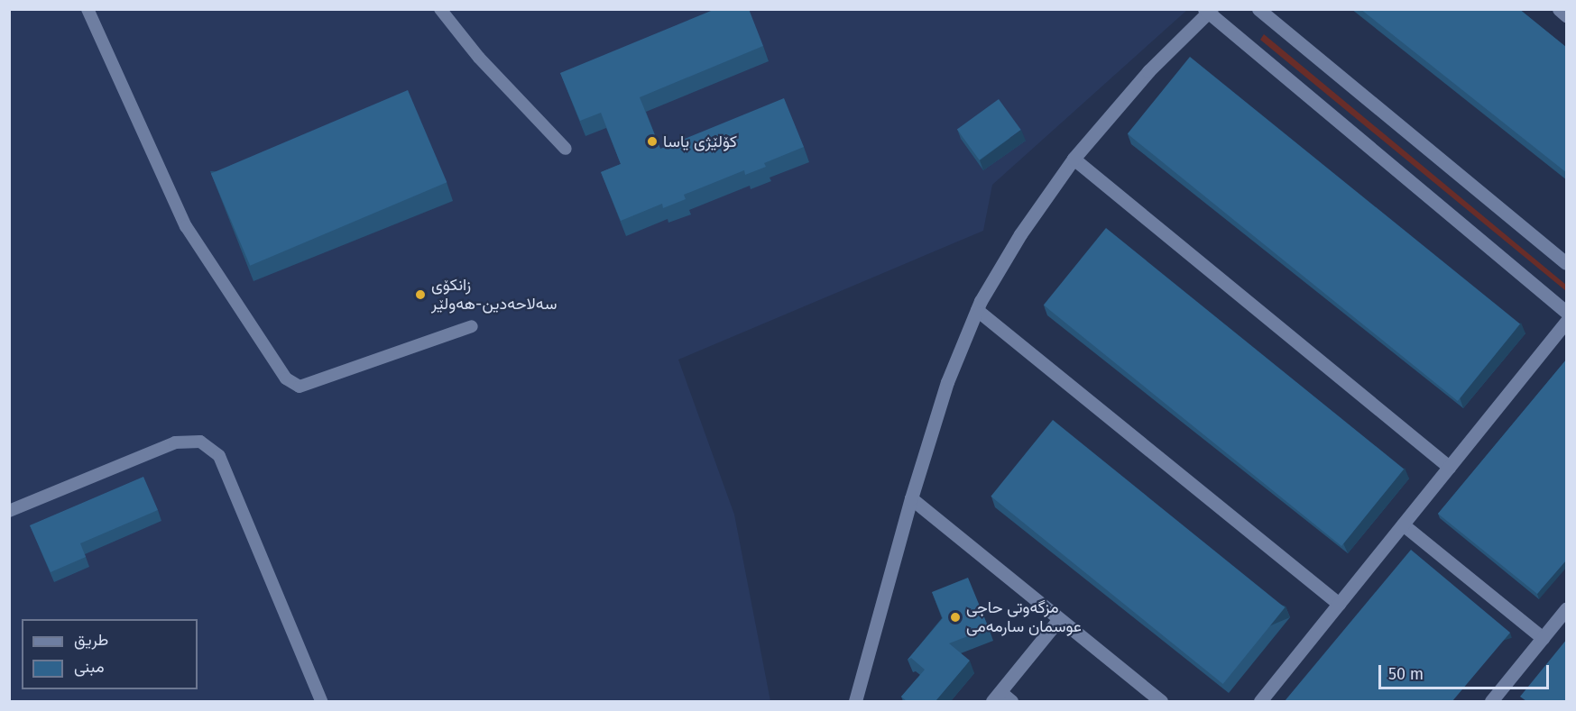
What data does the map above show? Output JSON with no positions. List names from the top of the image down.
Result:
{
  "places": ["کۆلێژی یاسا", "زانکۆی سەلاحەدین-هەولێر", "مزگەوتی حاجی عوسمان سارمەمی"],
  "legend": ["طريق", "مبنى"],
  "scale_bar": "50 m"
}
